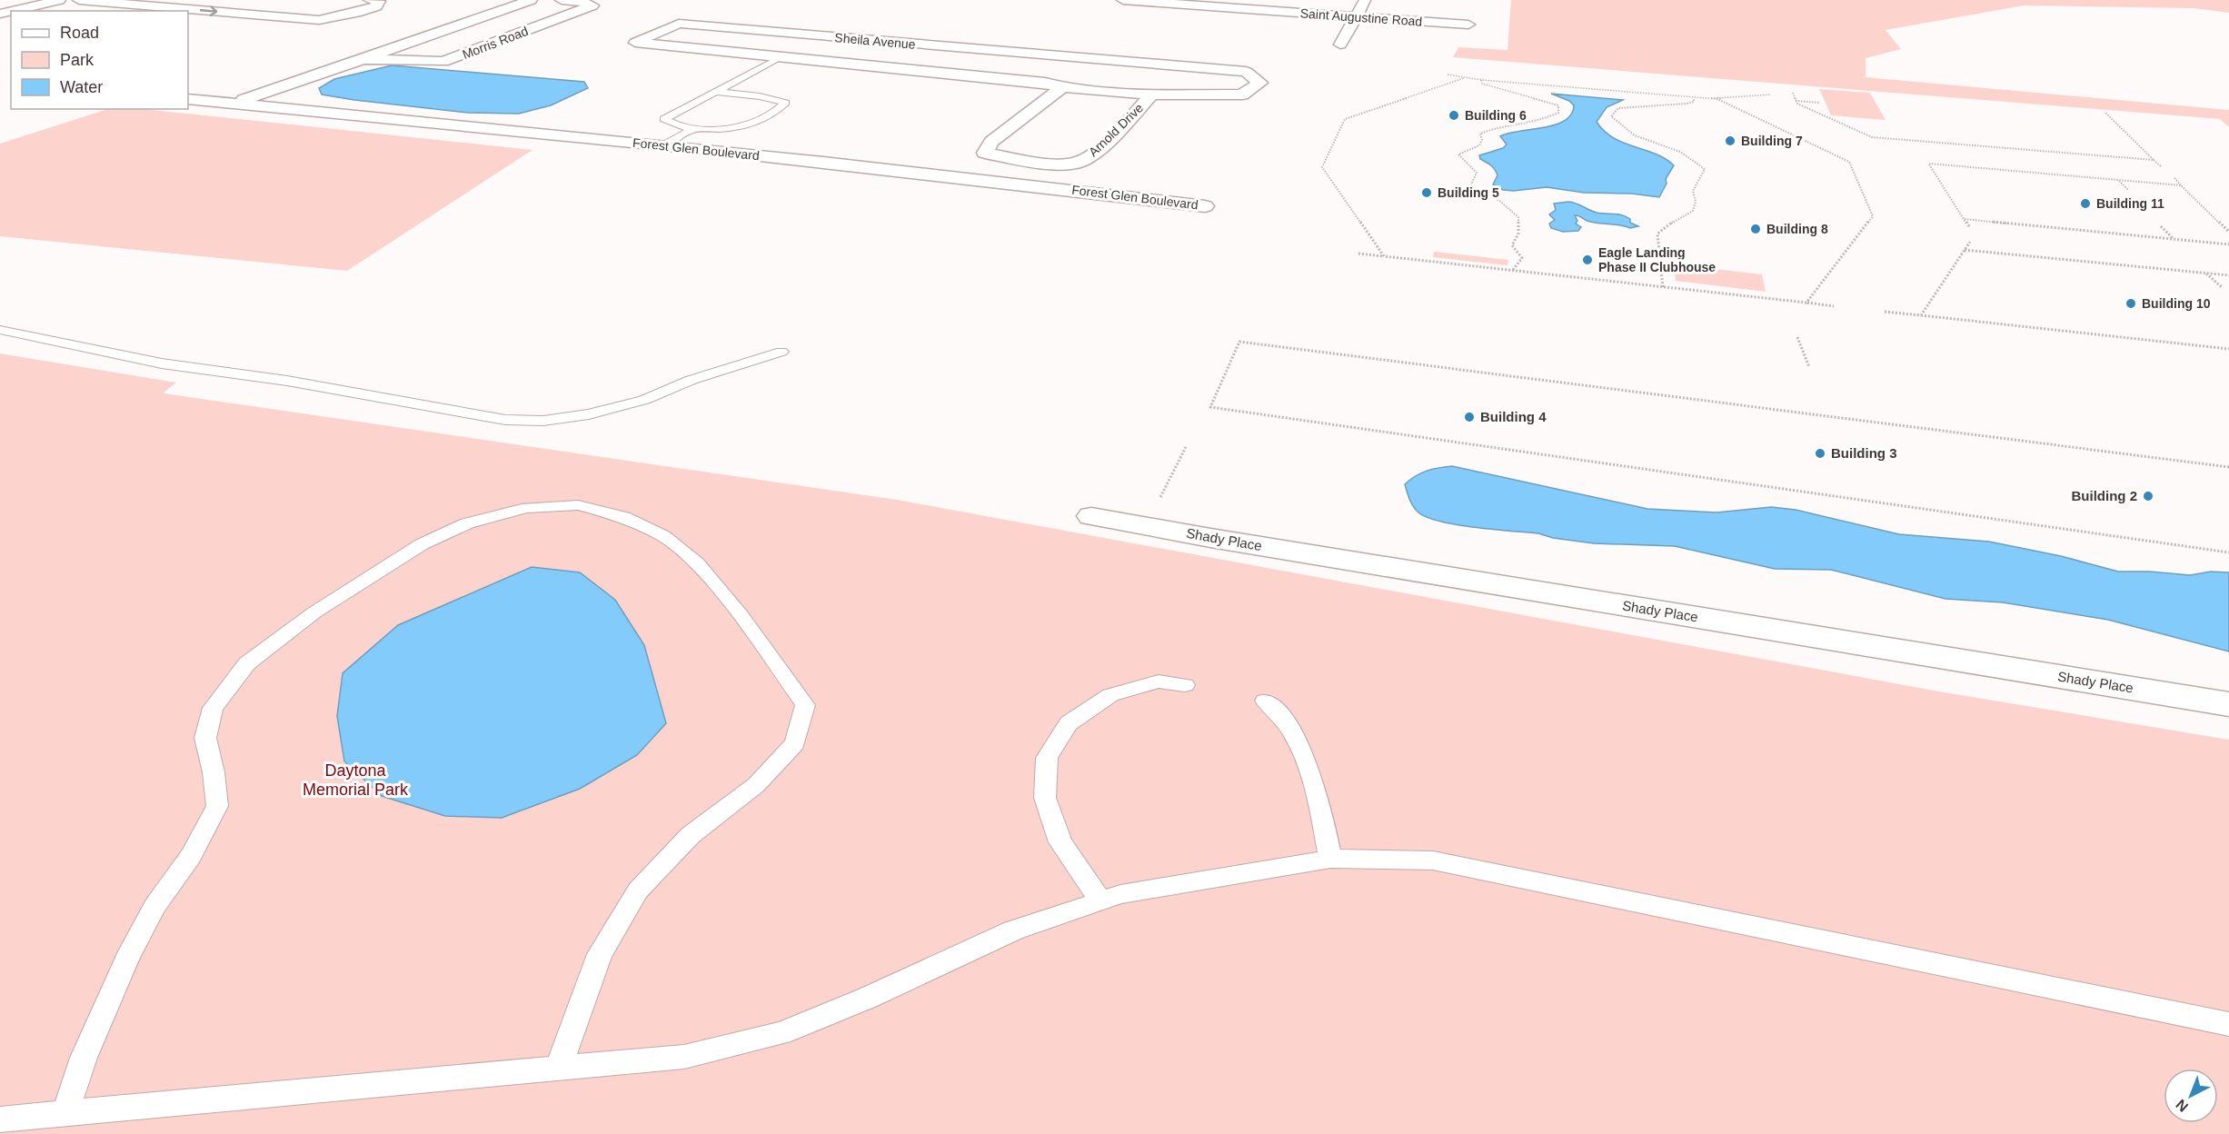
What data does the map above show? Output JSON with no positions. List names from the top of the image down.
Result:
{
  "streets": {
    "street": [
      "Saint Augustine Road",
      "Sheila Avenue",
      "Morris Road",
      "Arnold Drive",
      "Forest Glen Boulevard",
      "Shady Place"
    ]
  },
  "crossings": [
    ["Sheila Avenue", "Arnold Drive"],
    ["Morris Road", "Forest Glen Boulevard"]
  ],
  "parks": ["Daytona Memorial Park"],
  "places": [
    "Building 6",
    "Building 7",
    "Building 5",
    "Building 11",
    "Building 8",
    "Eagle Landing Phase II Clubhouse",
    "Building 10",
    "Building 4",
    "Building 3",
    "Building 2"
  ],
  "legend": ["Road", "Park", "Water"],
  "north": "bottom left"
}
